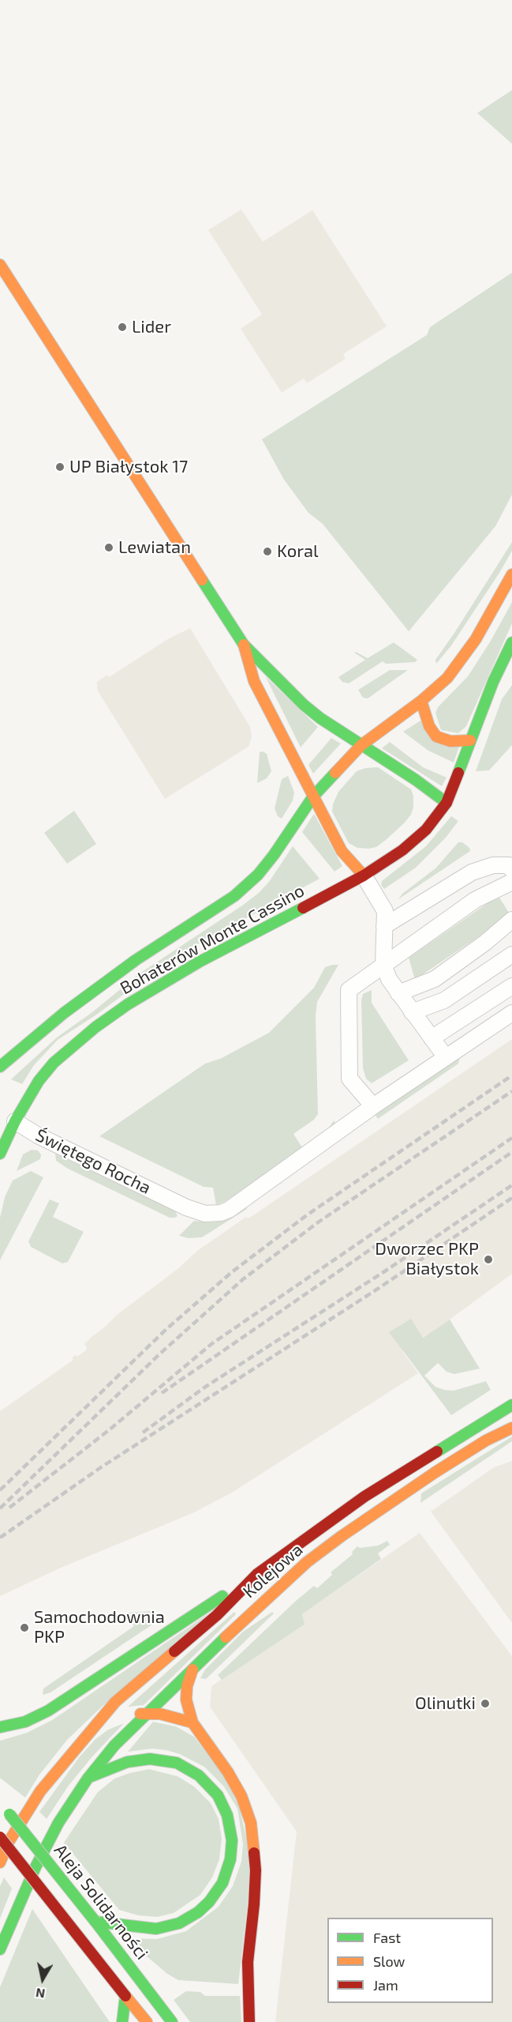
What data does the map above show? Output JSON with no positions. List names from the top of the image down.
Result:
{
  "streets": {
    "street": [
      "Bohaterów Monte Cassino",
      "Świętego Rocha",
      "Kolejowa",
      "Aleja Solidarności"
    ]
  },
  "crossings": [
    ["Bohaterów Monte Cassino", "Świętego Rocha"]
  ],
  "places": [
    "Lider",
    "UP Białystok 17",
    "Lewiatan",
    "Koral",
    "Dworzec PKP Białystok",
    "Samochodownia PKP",
    "Olinutki"
  ],
  "legend": ["Fast", "Slow", "Jam"],
  "north": "bottom"
}
